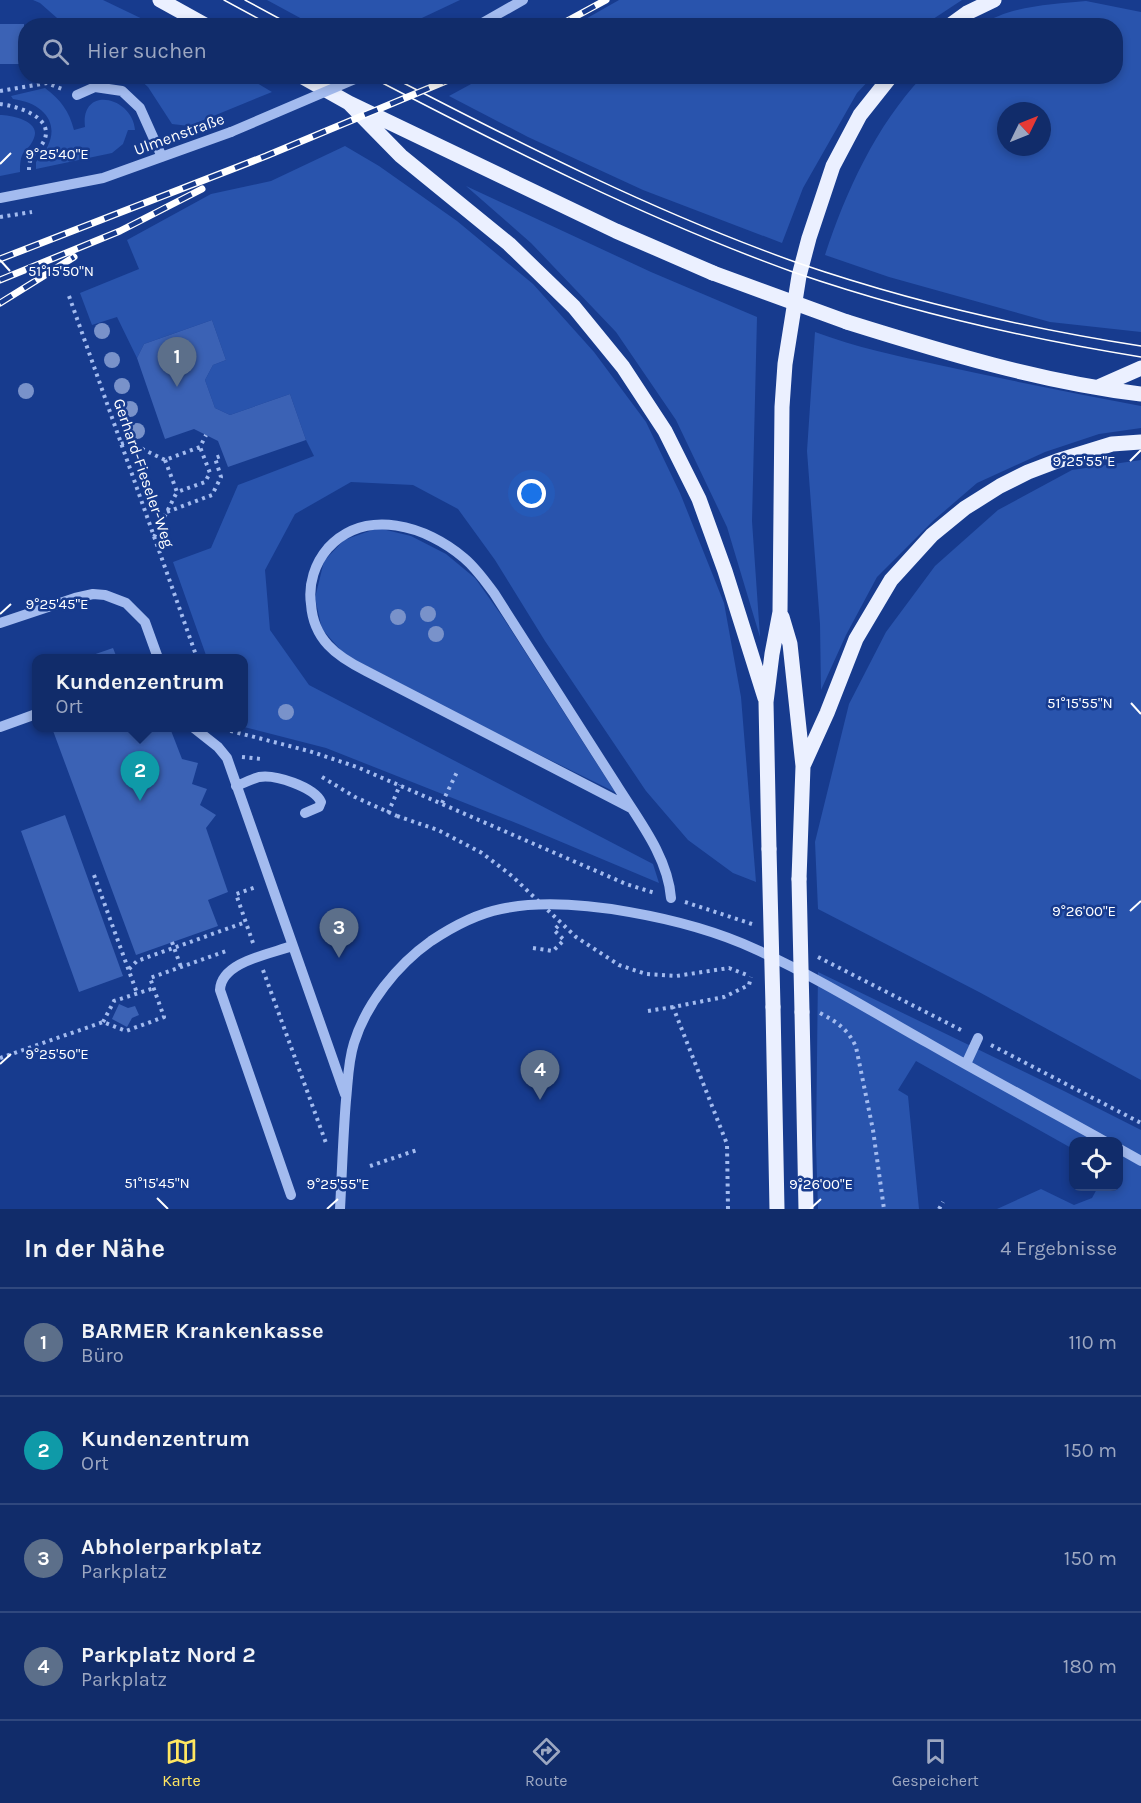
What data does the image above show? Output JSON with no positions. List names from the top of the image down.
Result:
{
  "streets": {
    "street": ["Ulmenstraße"],
    "path": ["Gerhard-Fieseler-Weg"]
  },
  "north": "top right",
  "page": {
    "search": "Hier suchen",
    "pins": [
      "1",
      "2",
      "3",
      "4"
    ],
    "popup": ["Kundenzentrum", "Ort"],
    "heading": ["In der Nähe", "4 Ergebnisse"],
    "list": [
      {
        "mark": "1",
        "name": "BARMER Krankenkasse",
        "note": "Büro",
        "value": "110 m"
      },
      {
        "mark": "2",
        "name": "Kundenzentrum",
        "note": "Ort",
        "value": "150 m"
      },
      {
        "mark": "3",
        "name": "Abholerparkplatz",
        "note": "Parkplatz",
        "value": "150 m"
      },
      {
        "mark": "4",
        "name": "Parkplatz Nord 2",
        "note": "Parkplatz",
        "value": "180 m"
      }
    ],
    "nav": ["Karte", "Route", "Gespeichert"]
  },
  "coordinates": [
    "9°25'40\"E",
    "51°15'50\"N",
    "9°25'55\"E",
    "9°25'45\"E",
    "51°15'55\"N",
    "9°26'00\"E",
    "9°25'50\"E",
    "51°15'45\"N"
  ]
}
